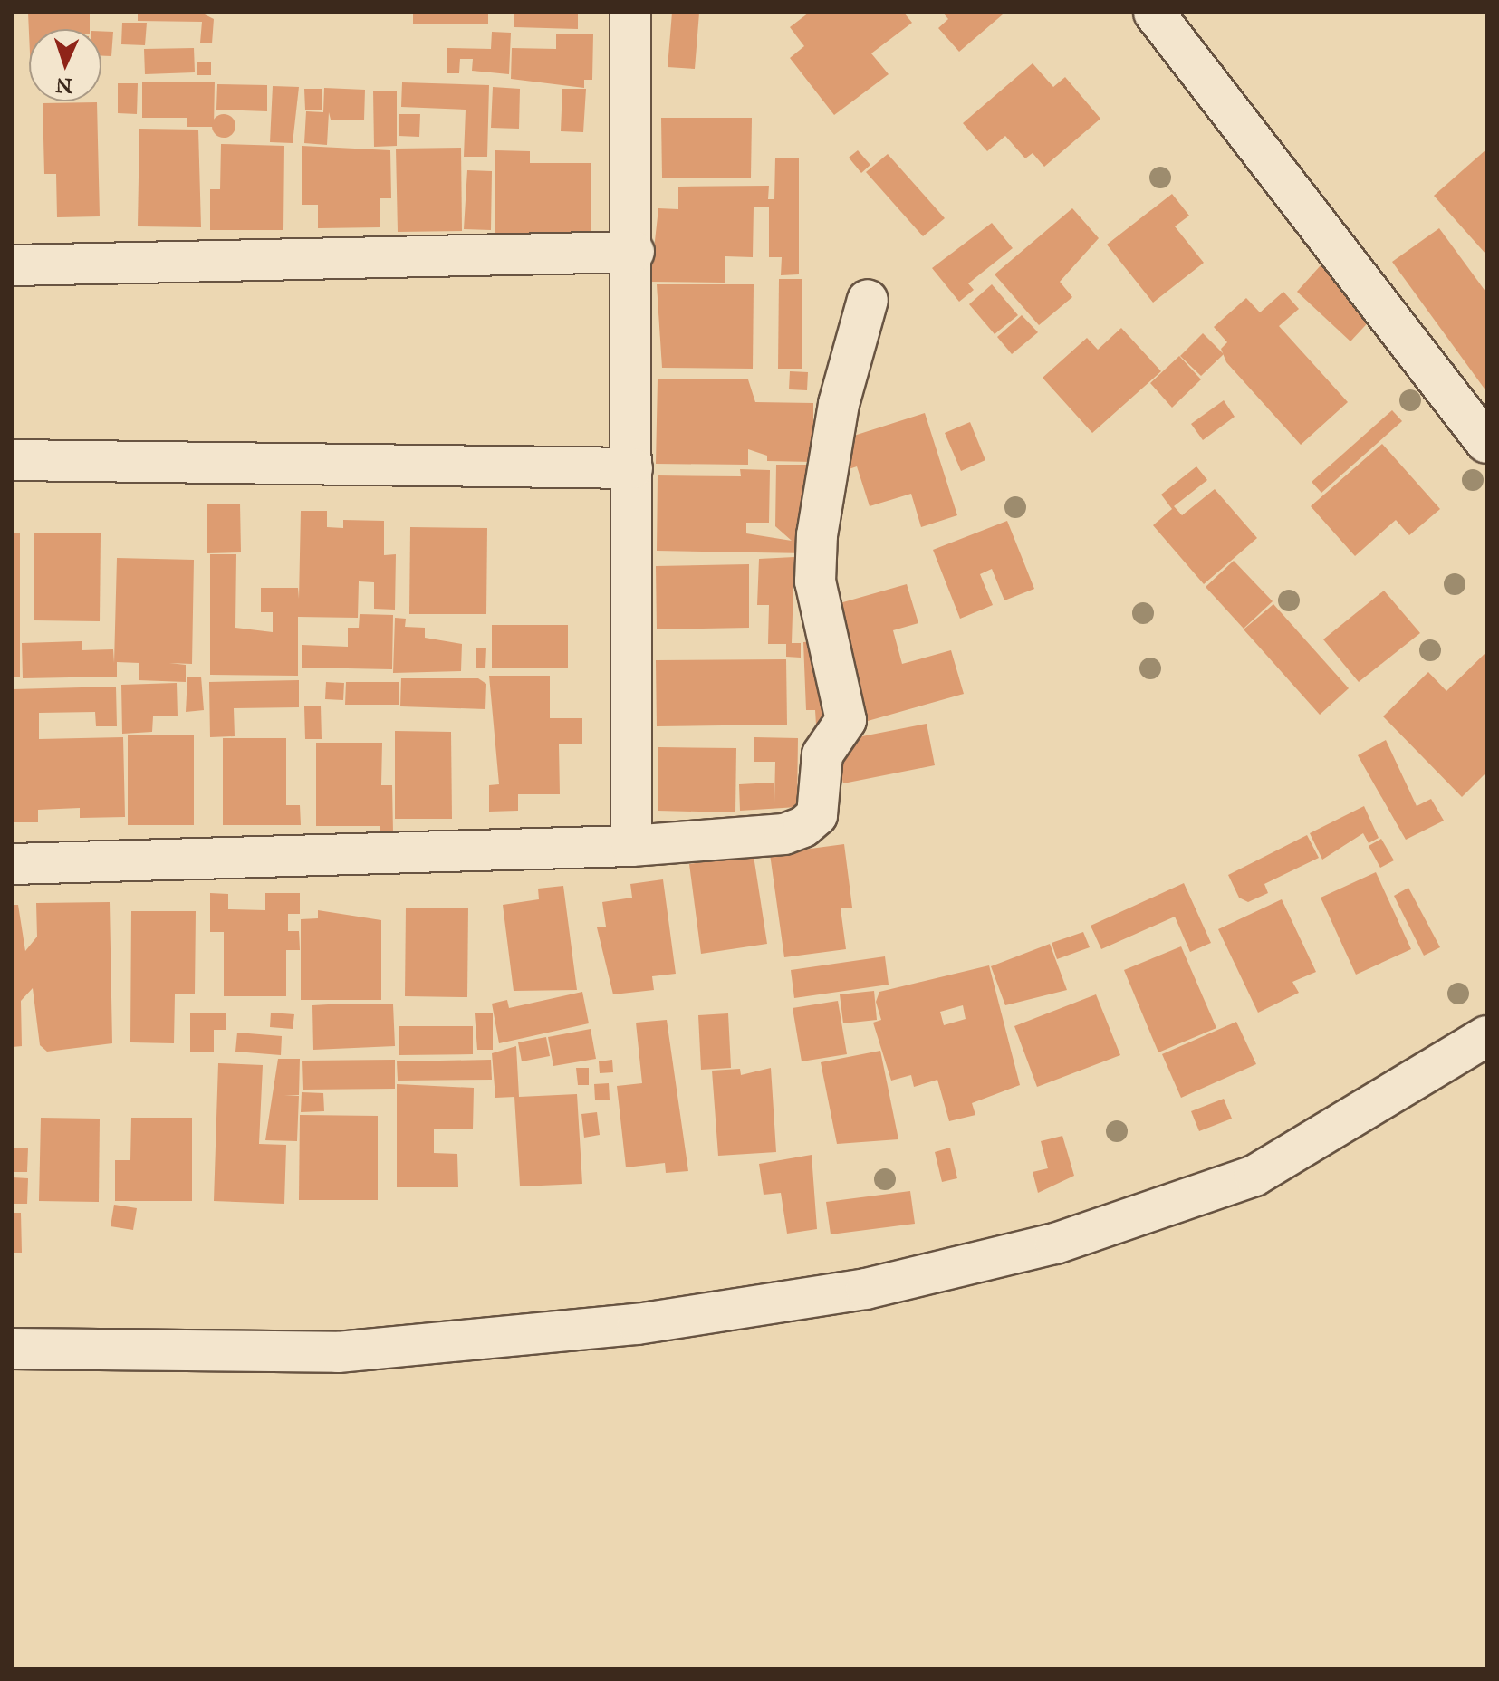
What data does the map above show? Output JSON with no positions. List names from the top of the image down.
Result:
{
  "north": "bottom"
}
